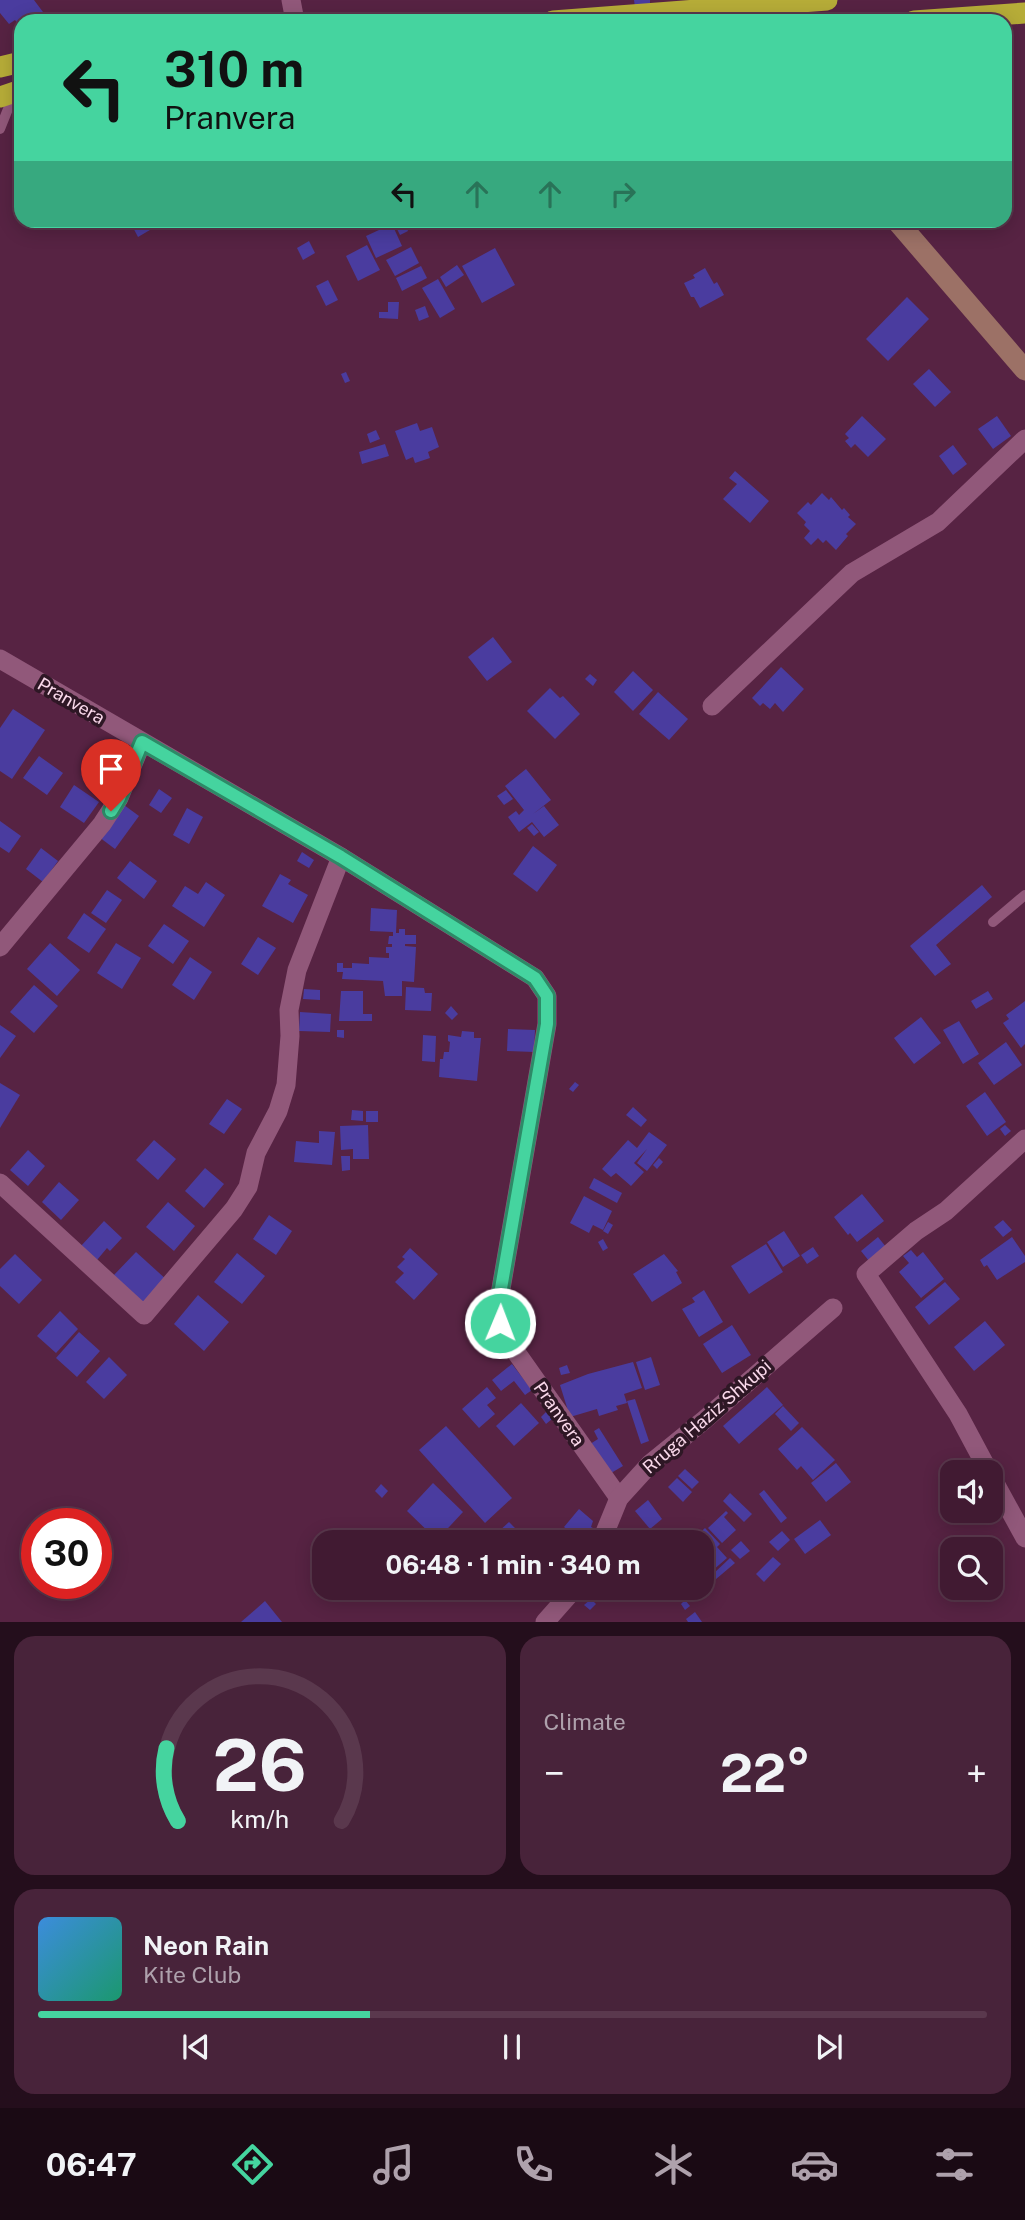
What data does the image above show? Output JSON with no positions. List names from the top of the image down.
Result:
{
  "streets": {
    "street": ["Pranvera", "Rruga Haziz Shkupi"]
  },
  "crossings": [
    ["Pranvera", "Rruga Haziz Shkupi"]
  ],
  "page": {
    "turn": ["310 m", "Pranvera"],
    "limit": "30",
    "trip": "06:48 · 1 min · 340 m",
    "tile": "Climate",
    "heat": ["−", "22°", "+"],
    "song": ["Neon Rain", "Kite Club"],
    "tabs": "06:47",
    "gauge": ["26", "km/h"]
  }
}
